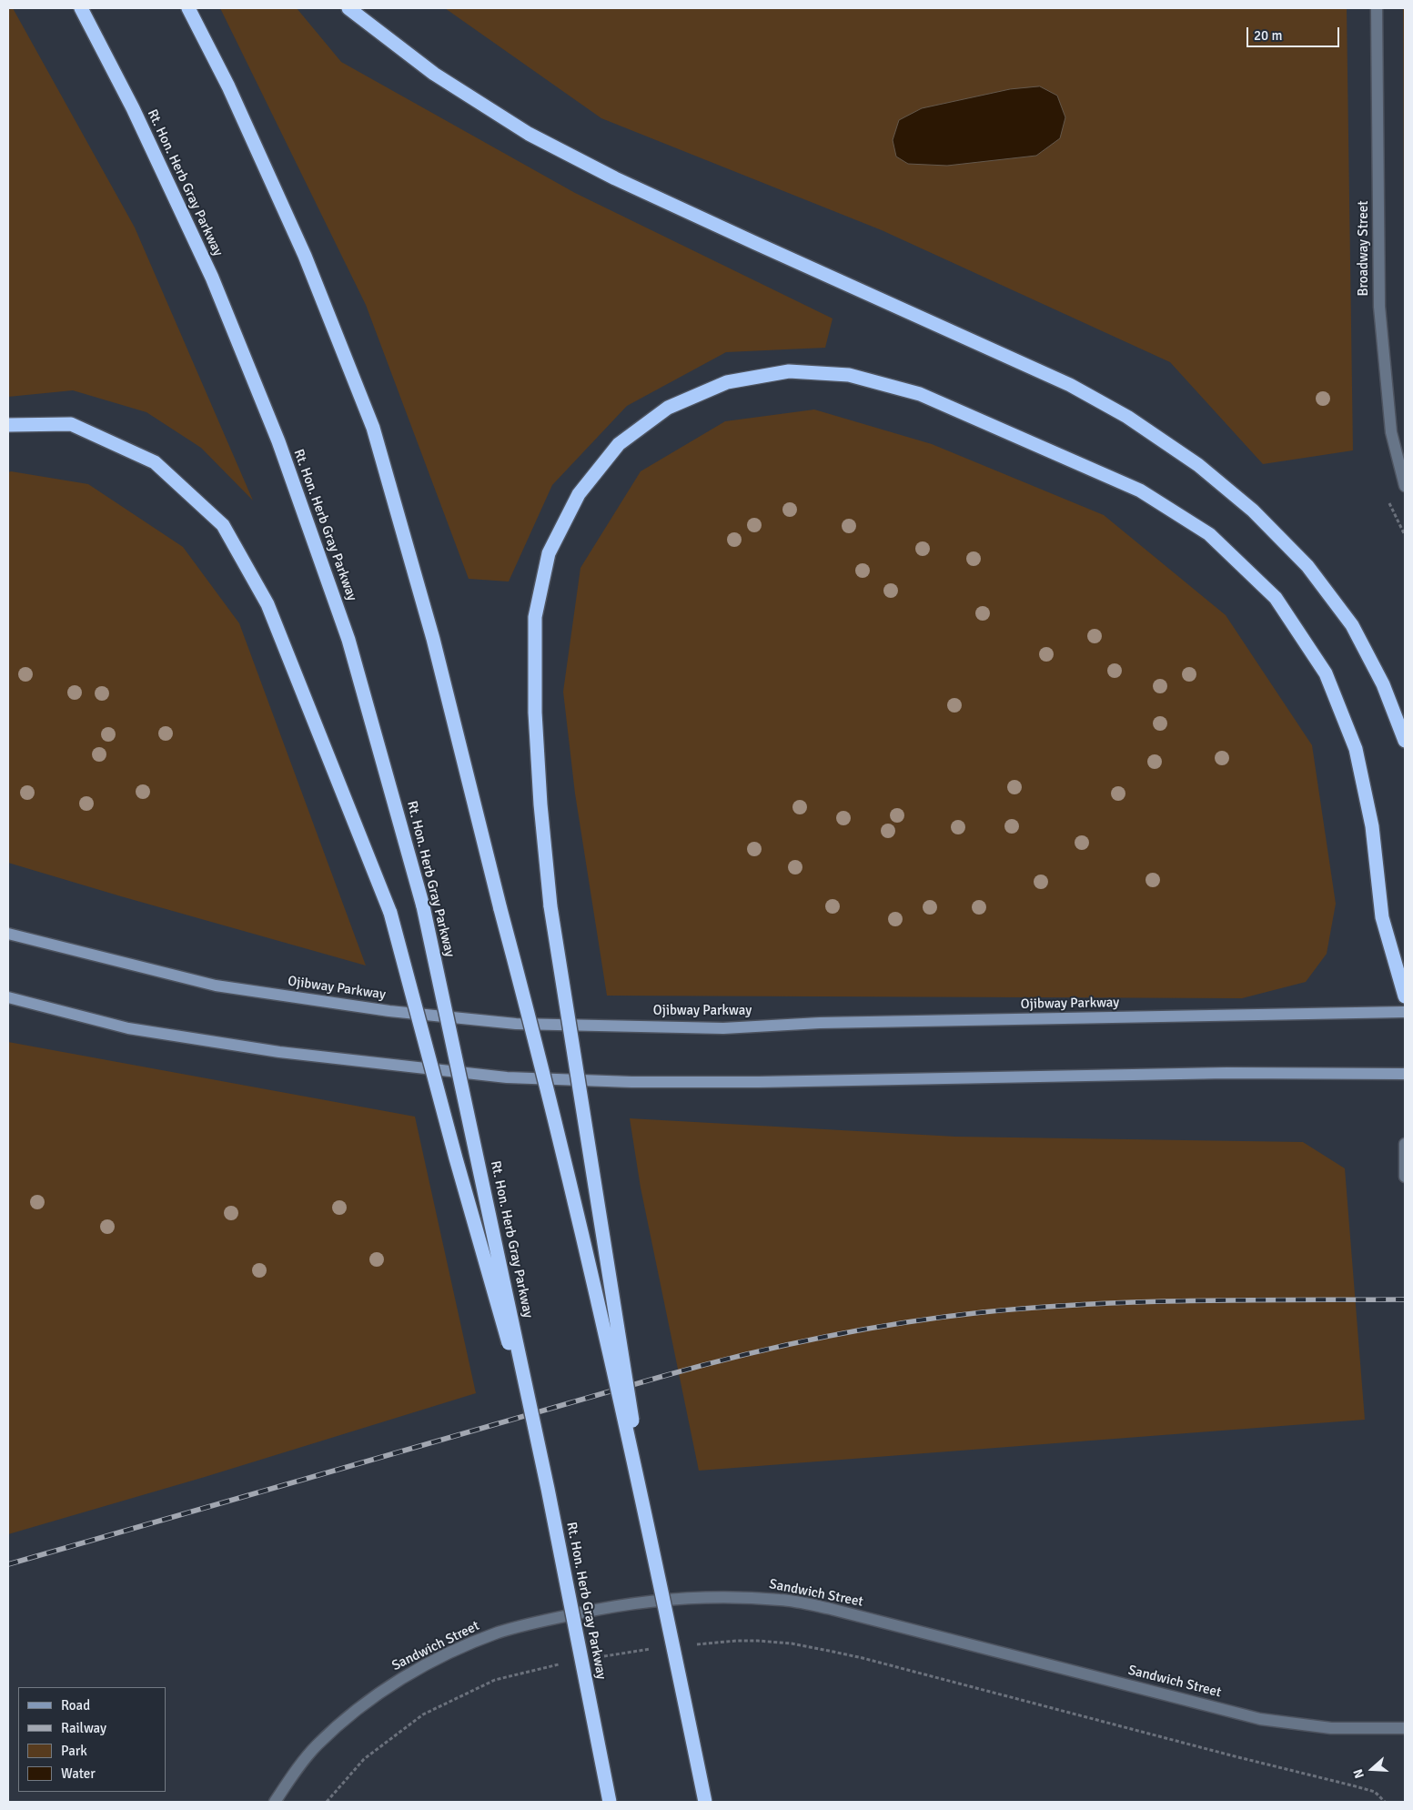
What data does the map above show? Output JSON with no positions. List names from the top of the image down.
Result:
{
  "streets": {
    "highway": ["Rt. Hon. Herb Gray Parkway"],
    "main road": ["Ojibway Parkway"],
    "street": ["Broadway Street", "Sandwich Street"]
  },
  "legend": [
    "Road",
    "Railway",
    "Park",
    "Water"
  ],
  "scale_bar": "20 m",
  "north": "left"
}
